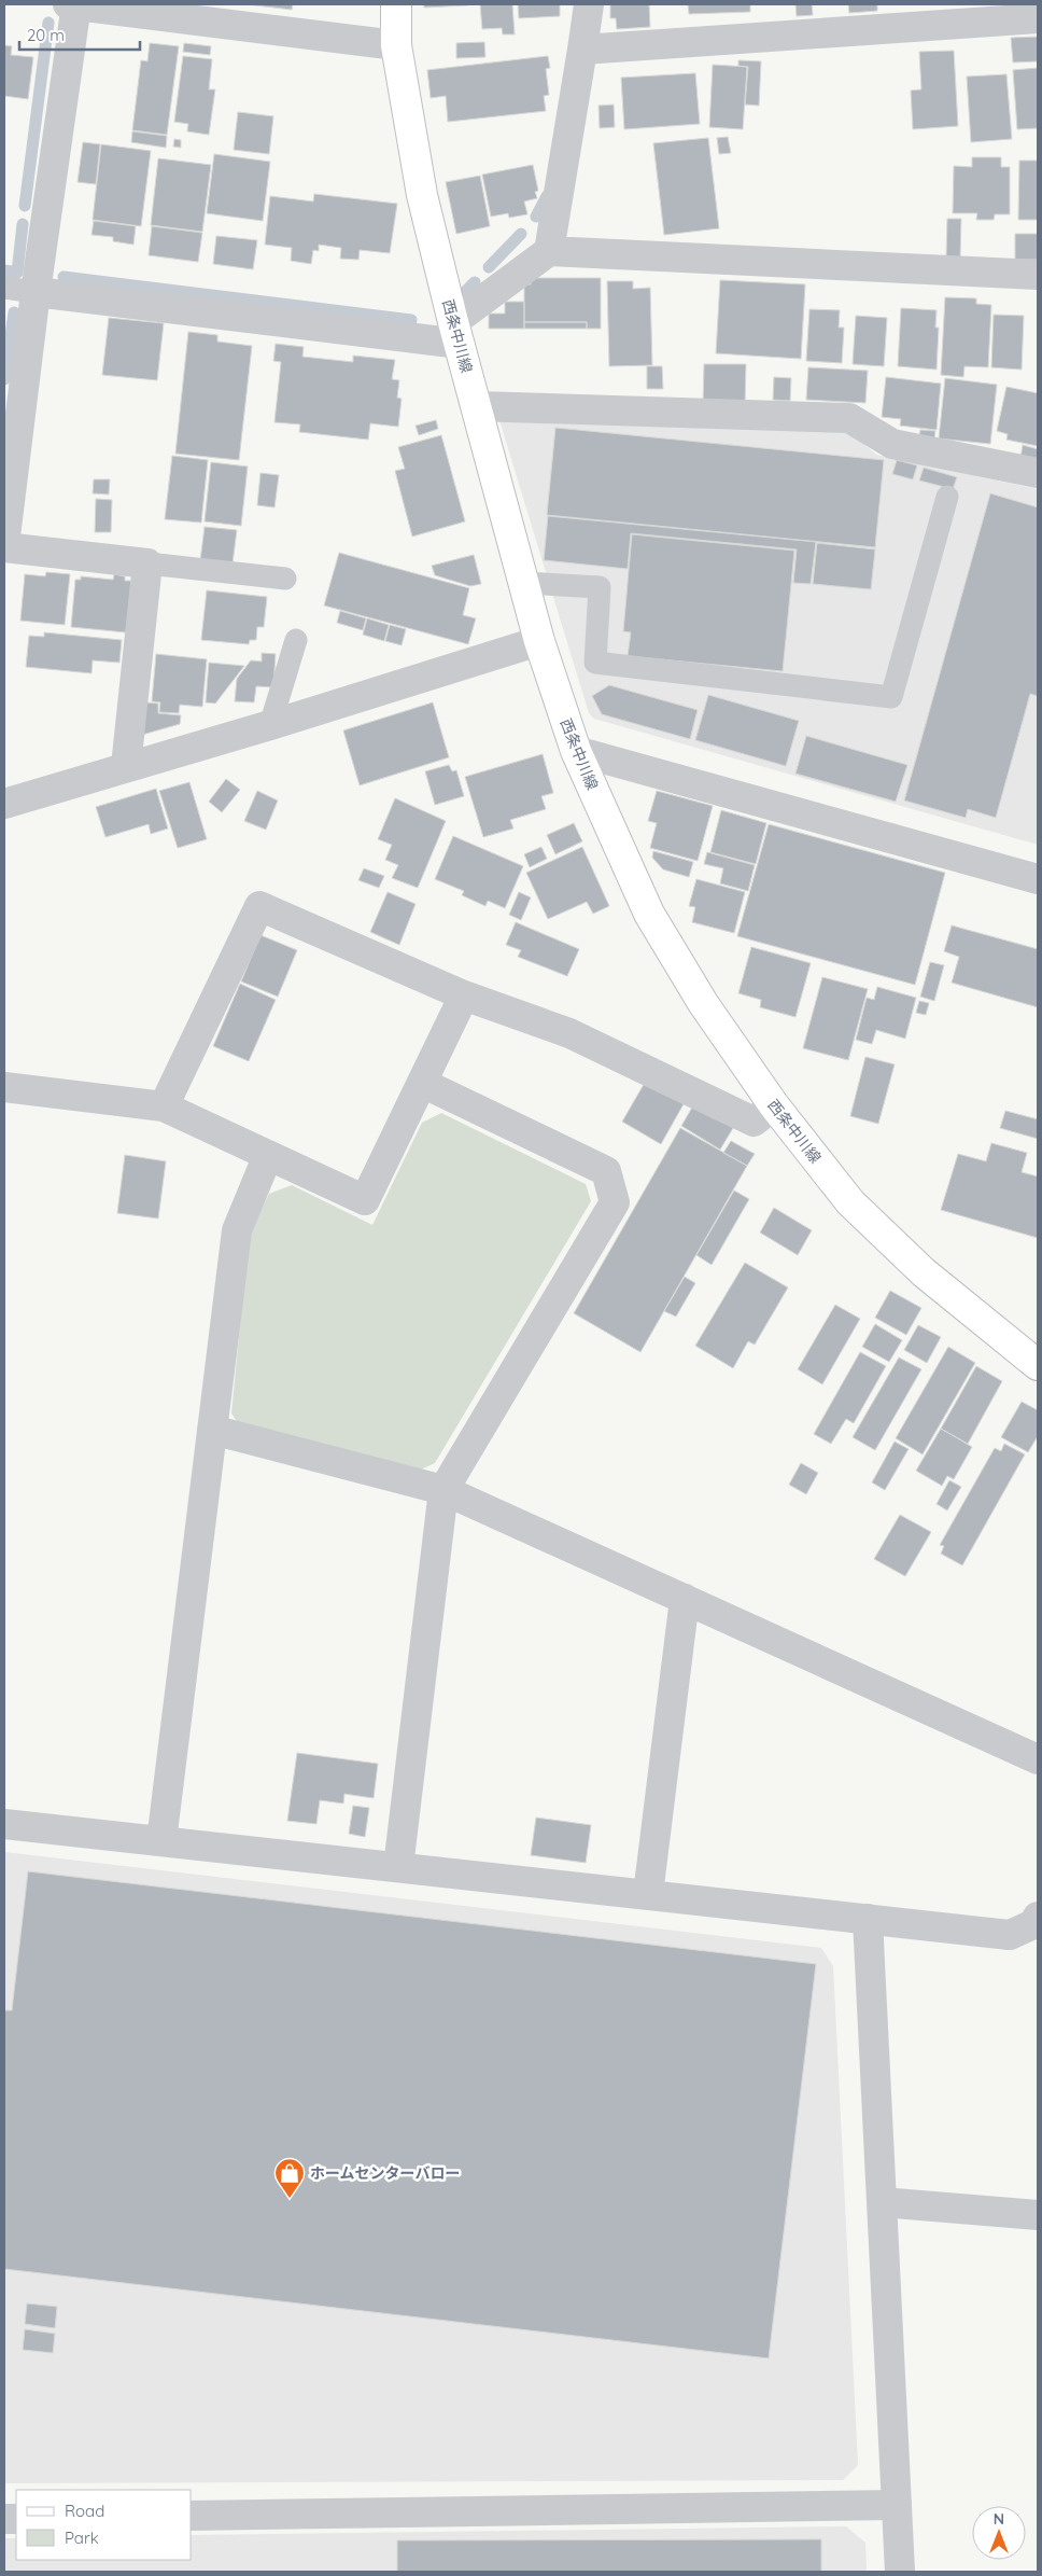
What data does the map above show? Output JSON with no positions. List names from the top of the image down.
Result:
{
  "streets": {
    "main road": ["西条中川線"]
  },
  "places": {
    "shop": ["ホームセンターバロー"]
  },
  "legend": ["Road", "Park"],
  "scale_bar": "20 m",
  "north": "top"
}
